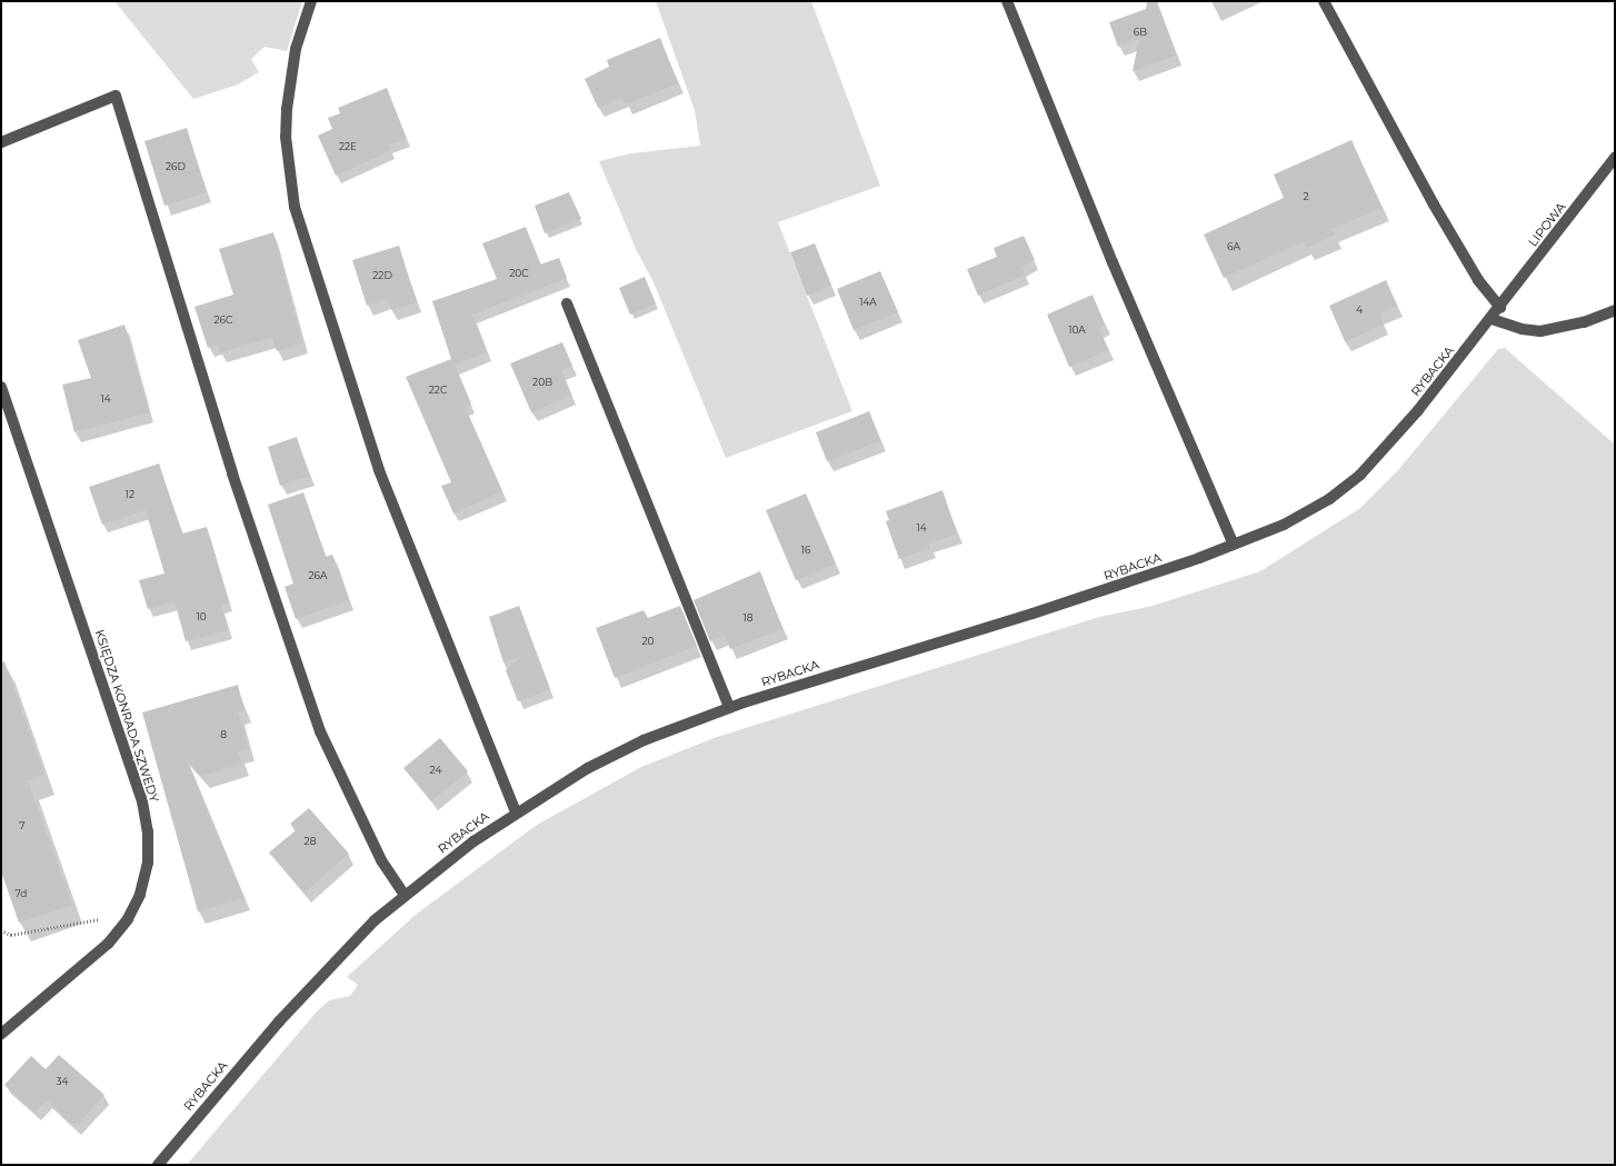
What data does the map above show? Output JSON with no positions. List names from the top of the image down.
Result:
{
  "streets": {
    "street": ["LIPOWA", "RYBACKA", "KSIĘDZA KONRADA SZWEDY"]
  },
  "crossings": [
    ["LIPOWA", "RYBACKA"]
  ],
  "house_numbers": [
    "6B",
    "22E",
    "26D",
    "2",
    "6A",
    "20C",
    "22D",
    "14A",
    "4",
    "26C",
    "10A",
    "20B",
    "22C",
    "14",
    "12",
    "14",
    "16",
    "26A",
    "10",
    "18",
    "20",
    "8",
    "24",
    "7",
    "28",
    "7d",
    "34"
  ]
}
